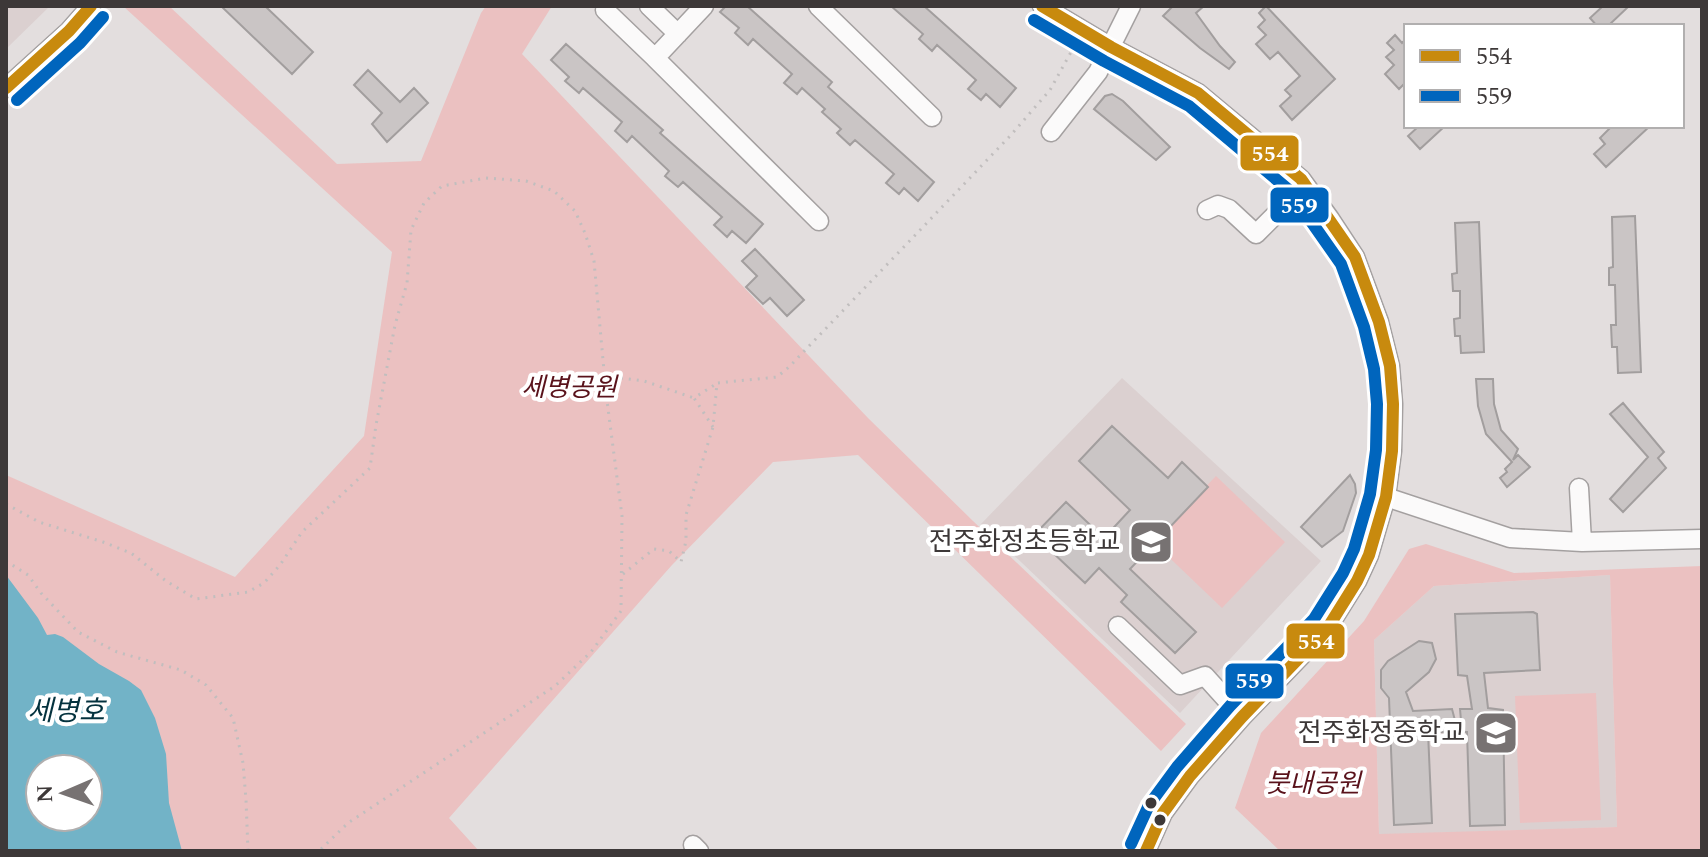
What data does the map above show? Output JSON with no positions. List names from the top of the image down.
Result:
{
  "water": ["세병호"],
  "parks": ["세병공원", "붓내공원"],
  "places": {
    "school or university": ["전주화정초등학교", "전주화정중학교"]
  },
  "lines": ["transit line 554", "transit line 559"],
  "legend": ["554", "559"],
  "north": "left"
}
